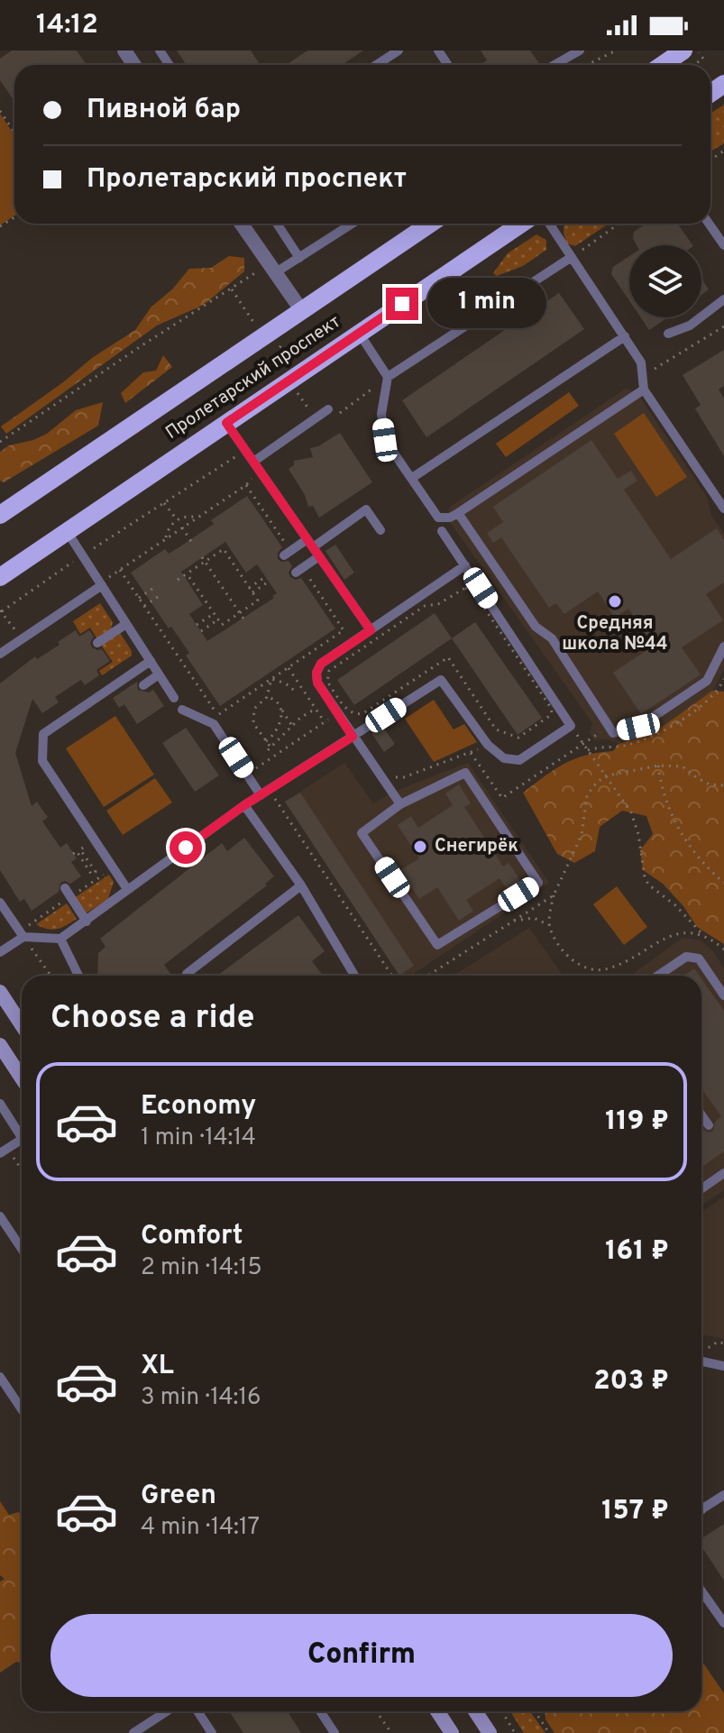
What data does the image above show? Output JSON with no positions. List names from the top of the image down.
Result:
{
  "streets": {
    "main road": ["Пролетарский проспект"]
  },
  "places": ["Средняя школа №44", "Снегирёк"],
  "page": {
    "status": "14:12",
    "banner": ["Пивной бар", "Пролетарский проспект"],
    "bubble": "1 min",
    "heading": "Choose a ride",
    "list": [
      {
        "name": "Economy",
        "note": "1 min · 14:14",
        "value": "119 ₽"
      },
      {
        "name": "Comfort",
        "note": "2 min · 14:15",
        "value": "161 ₽"
      },
      {
        "name": "XL",
        "note": "3 min · 14:16",
        "value": "203 ₽"
      },
      {
        "name": "Green",
        "note": "4 min · 14:17",
        "value": "157 ₽"
      }
    ],
    "buttons": "Confirm"
  }
}
